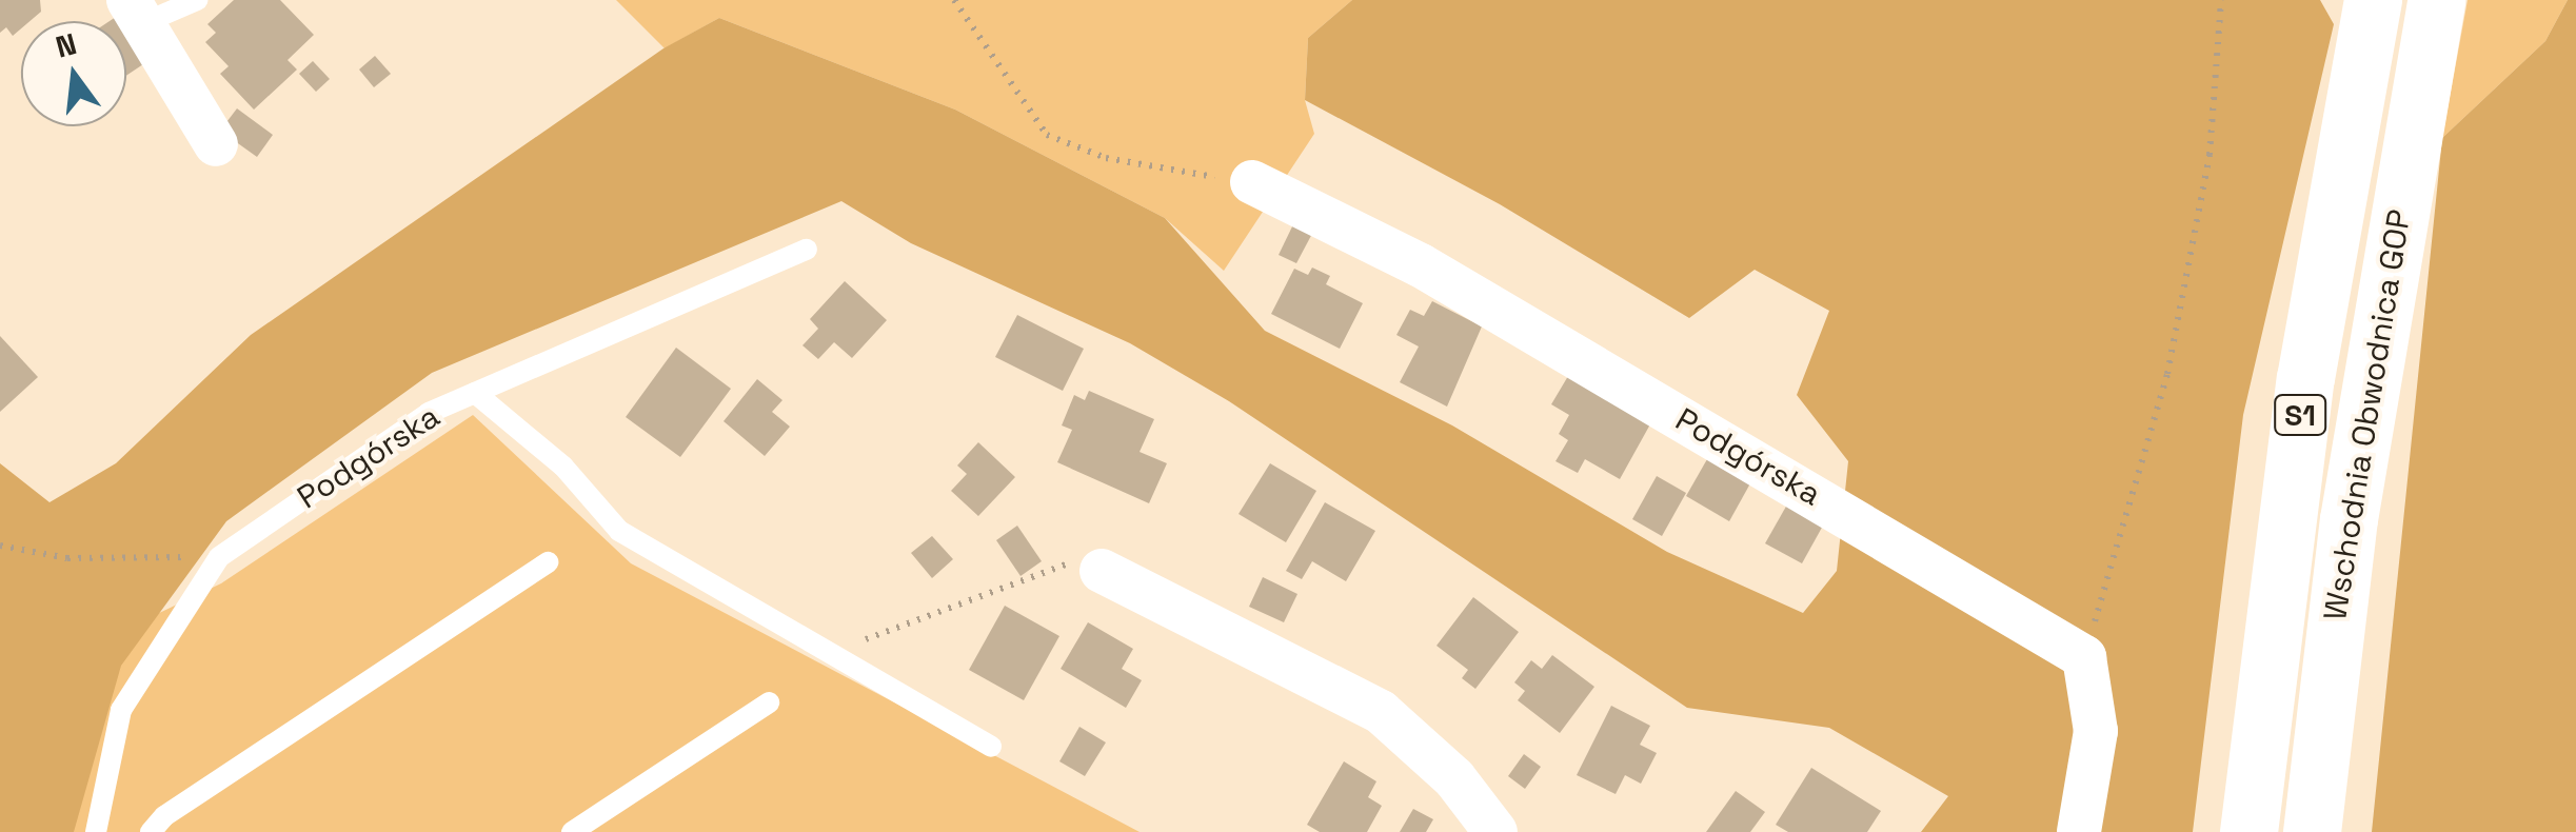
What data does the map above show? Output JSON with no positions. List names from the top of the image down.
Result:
{
  "streets": {
    "highway": ["S1", "Wschodnia Obwodnica GOP"],
    "street": ["Podgórska"]
  },
  "north": "top"
}
